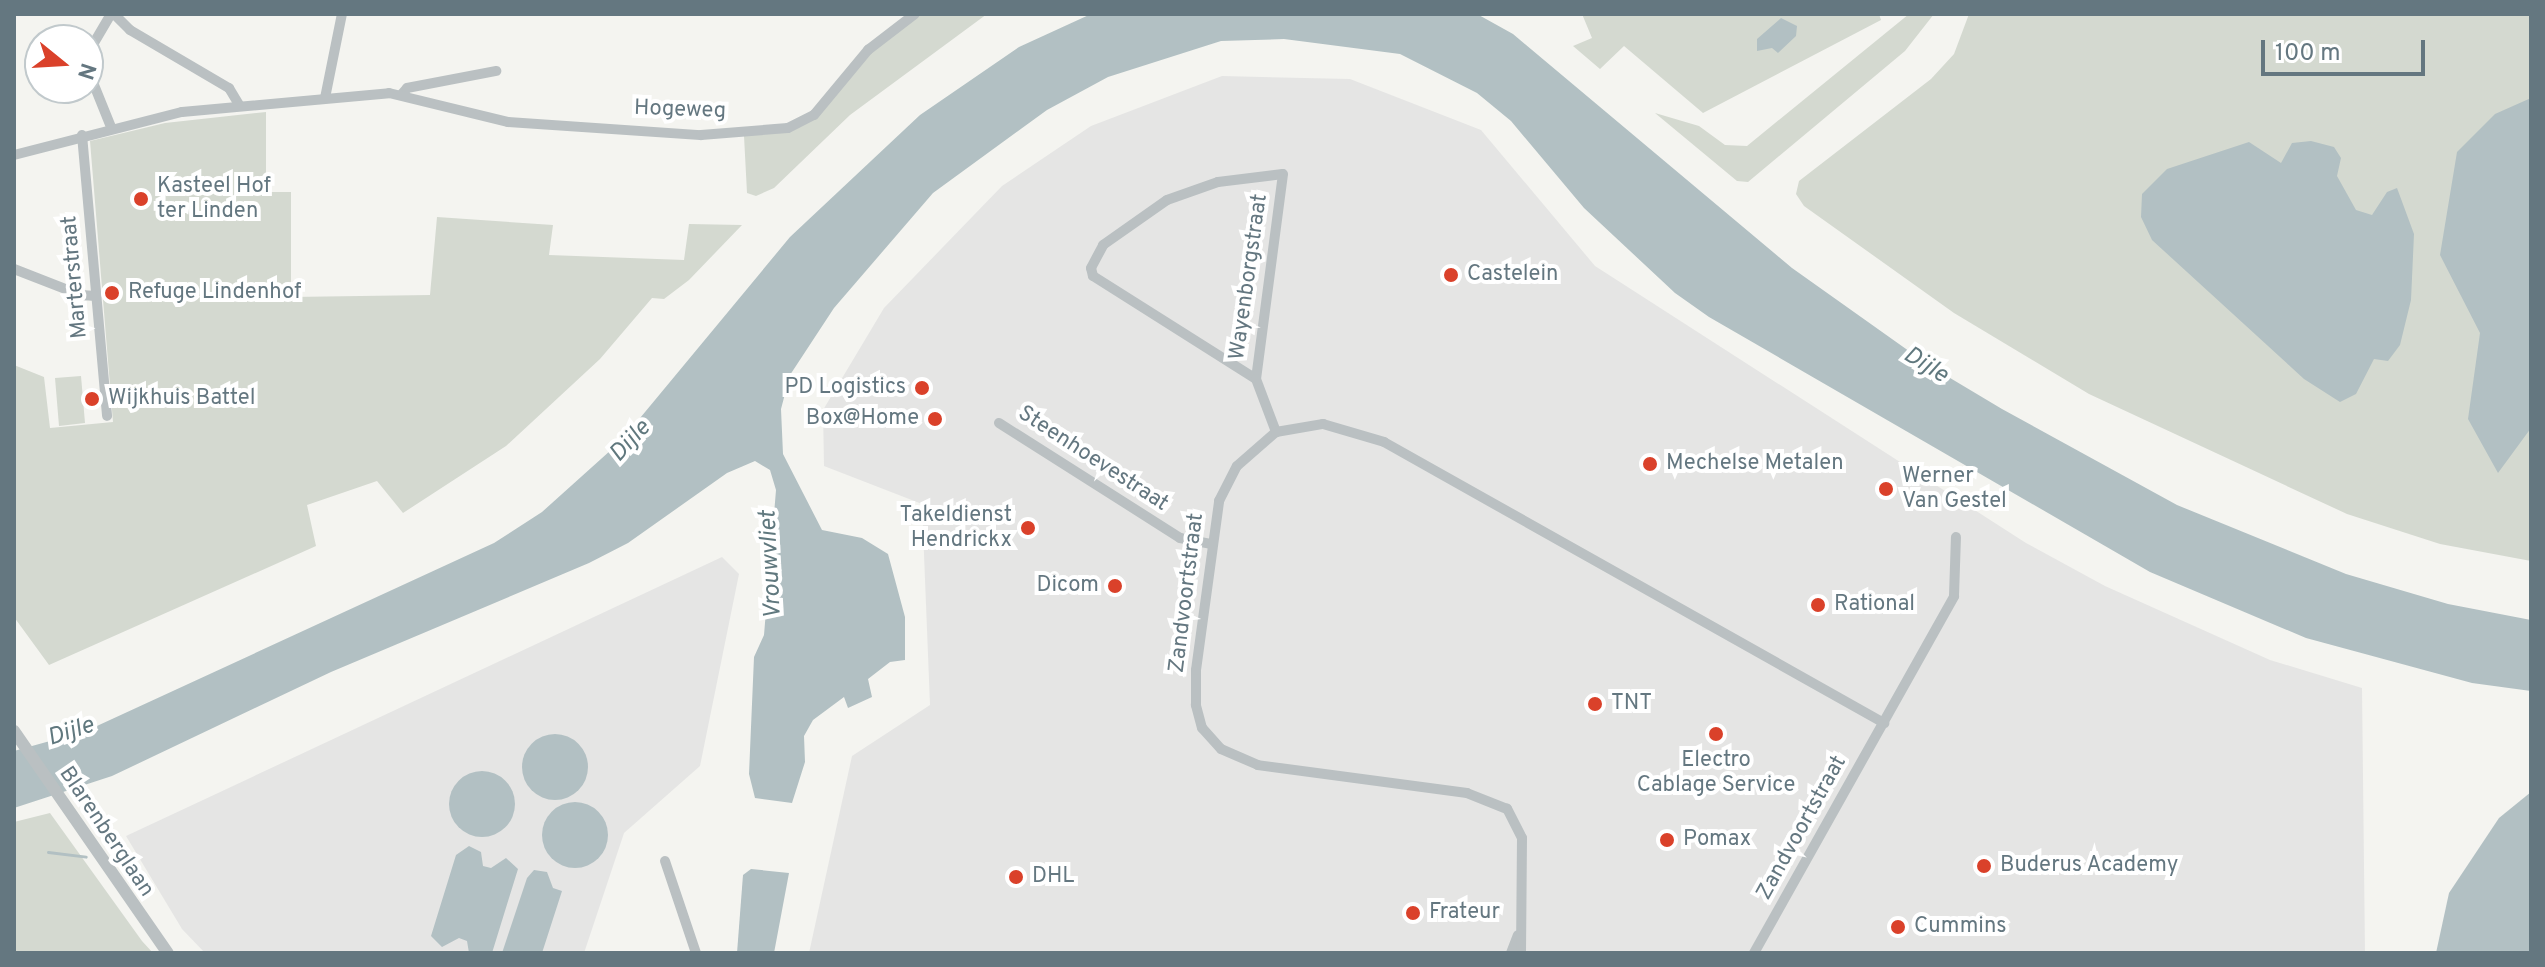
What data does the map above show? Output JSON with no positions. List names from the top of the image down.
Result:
{
  "streets": {
    "street": [
      "Hogeweg",
      "Marterstraat",
      "Wayenborgstraat",
      "Steenhoevestraat",
      "Zandvoortstraat",
      "Blarenberglaan"
    ]
  },
  "crossings": [
    ["Hogeweg", "Marterstraat"],
    ["Wayenborgstraat", "Zandvoortstraat"],
    ["Steenhoevestraat", "Zandvoortstraat"]
  ],
  "water": ["Dijle", "Vrouwvliet"],
  "places": [
    "Kasteel Hof ter Linden",
    "Castelein",
    "Refuge Lindenhof",
    "PD Logistics",
    "Wijkhuis Battel",
    "Box@Home",
    "Mechelse Metalen",
    "Werner Van Gestel",
    "Takeldienst Hendrickx",
    "Dicom",
    "Rational",
    "TNT",
    "Electro Cablage Service",
    "Pomax",
    "Buderus Academy",
    "DHL",
    "Frateur",
    "Cummins"
  ],
  "scale_bar": "100 m",
  "north": "right"
}
